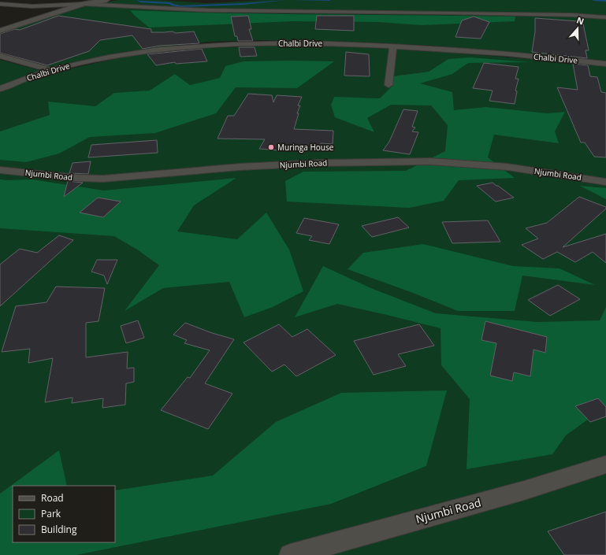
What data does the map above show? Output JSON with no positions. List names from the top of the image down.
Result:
{
  "streets": {
    "street": ["Chalbi Drive", "Njumbi Road"]
  },
  "places": ["Muringa House"],
  "legend": ["Road", "Park", "Building"],
  "north": "top"
}
